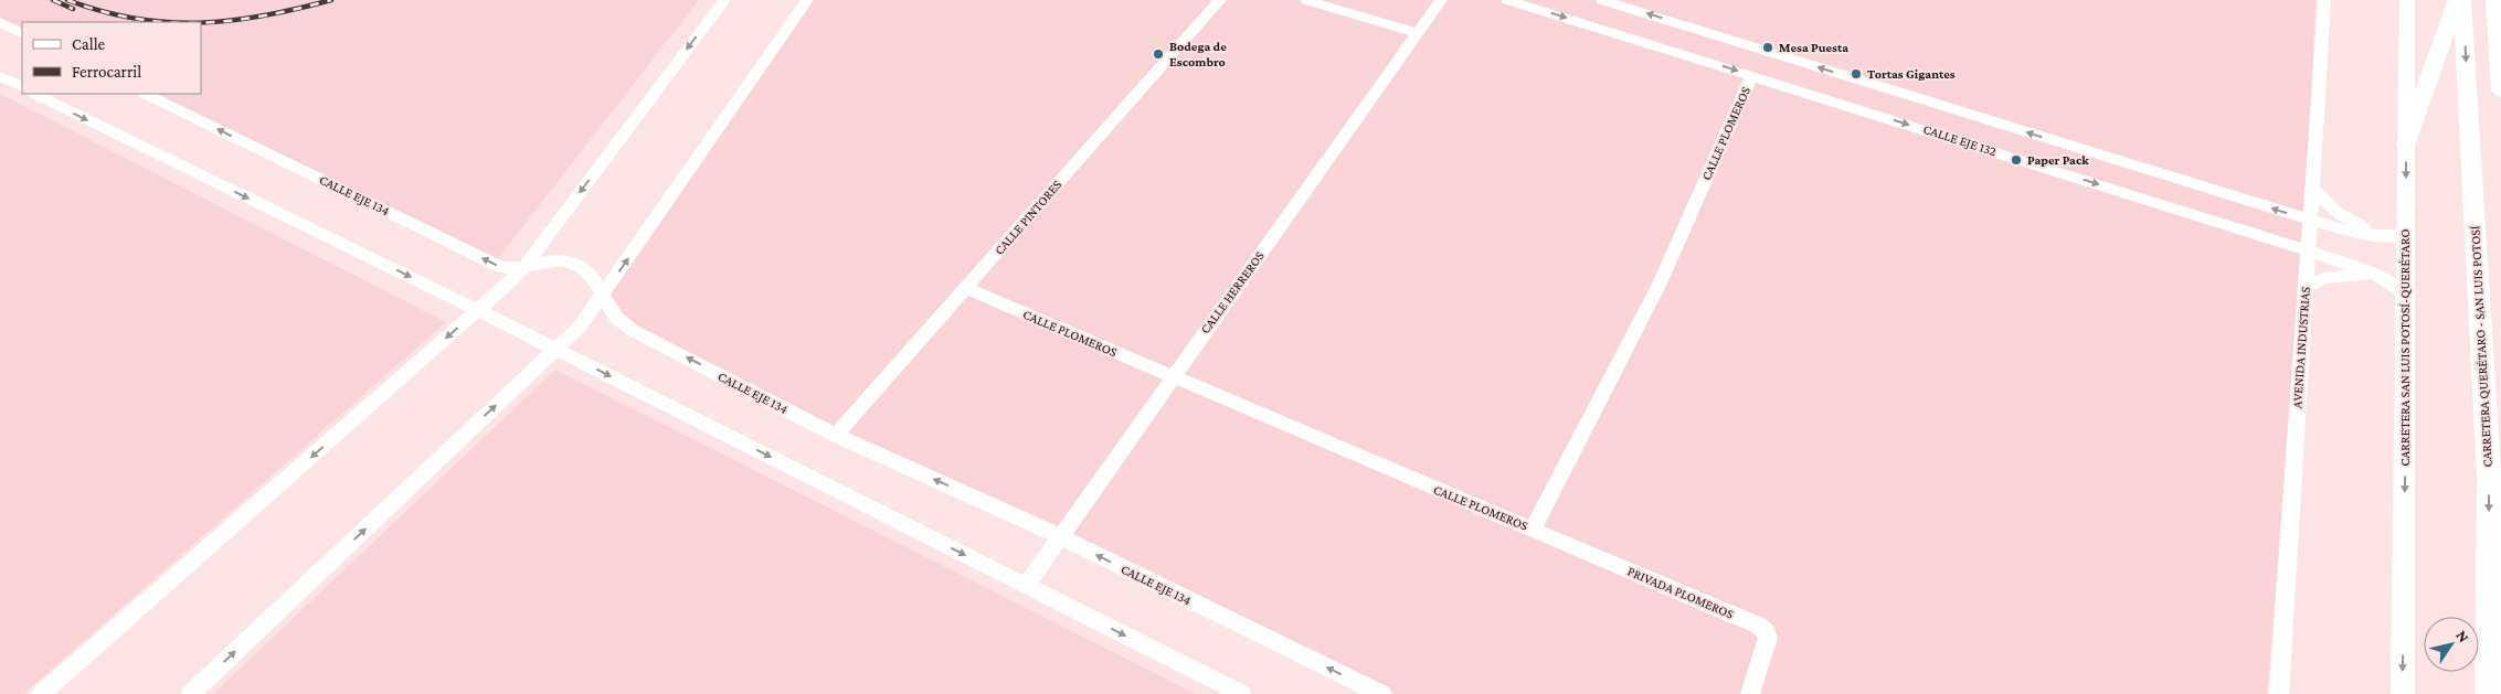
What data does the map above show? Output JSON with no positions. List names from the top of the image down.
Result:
{
  "streets": {
    "highway": ["CARRETERA QUERÉTARO - SAN LUIS POTOSÍ"],
    "main road": ["CARRETERA SAN LUIS POTOSÍ-QUERÉTARO"],
    "street": [
      "CALLE PLOMEROS",
      "CALLE EJE 132",
      "CALLE EJE 134",
      "CALLE PINTORES",
      "CALLE HERREROS",
      "AVENIDA INDUSTRIAS",
      "PRIVADA PLOMEROS"
    ]
  },
  "crossings": [
    ["CALLE PLOMEROS", "CALLE EJE 132"],
    ["CALLE PLOMEROS", "CALLE PINTORES"],
    ["CALLE PLOMEROS", "CALLE HERREROS"],
    ["CALLE PLOMEROS", "PRIVADA PLOMEROS"],
    ["CALLE EJE 132", "AVENIDA INDUSTRIAS"],
    ["CALLE EJE 132", "CARRETERA SAN LUIS POTOSÍ-QUERÉTARO"],
    ["CALLE EJE 134", "CALLE PINTORES"],
    ["CALLE EJE 134", "CALLE HERREROS"]
  ],
  "one_way": ["CARRETERA SAN LUIS POTOSÍ-QUERÉTARO"],
  "places": [
    "Mesa Puesta",
    "Bodega de Escombro",
    "Tortas Gigantes",
    "Paper Pack"
  ],
  "legend": ["Calle", "Ferrocarril"],
  "north": "top right"
}
